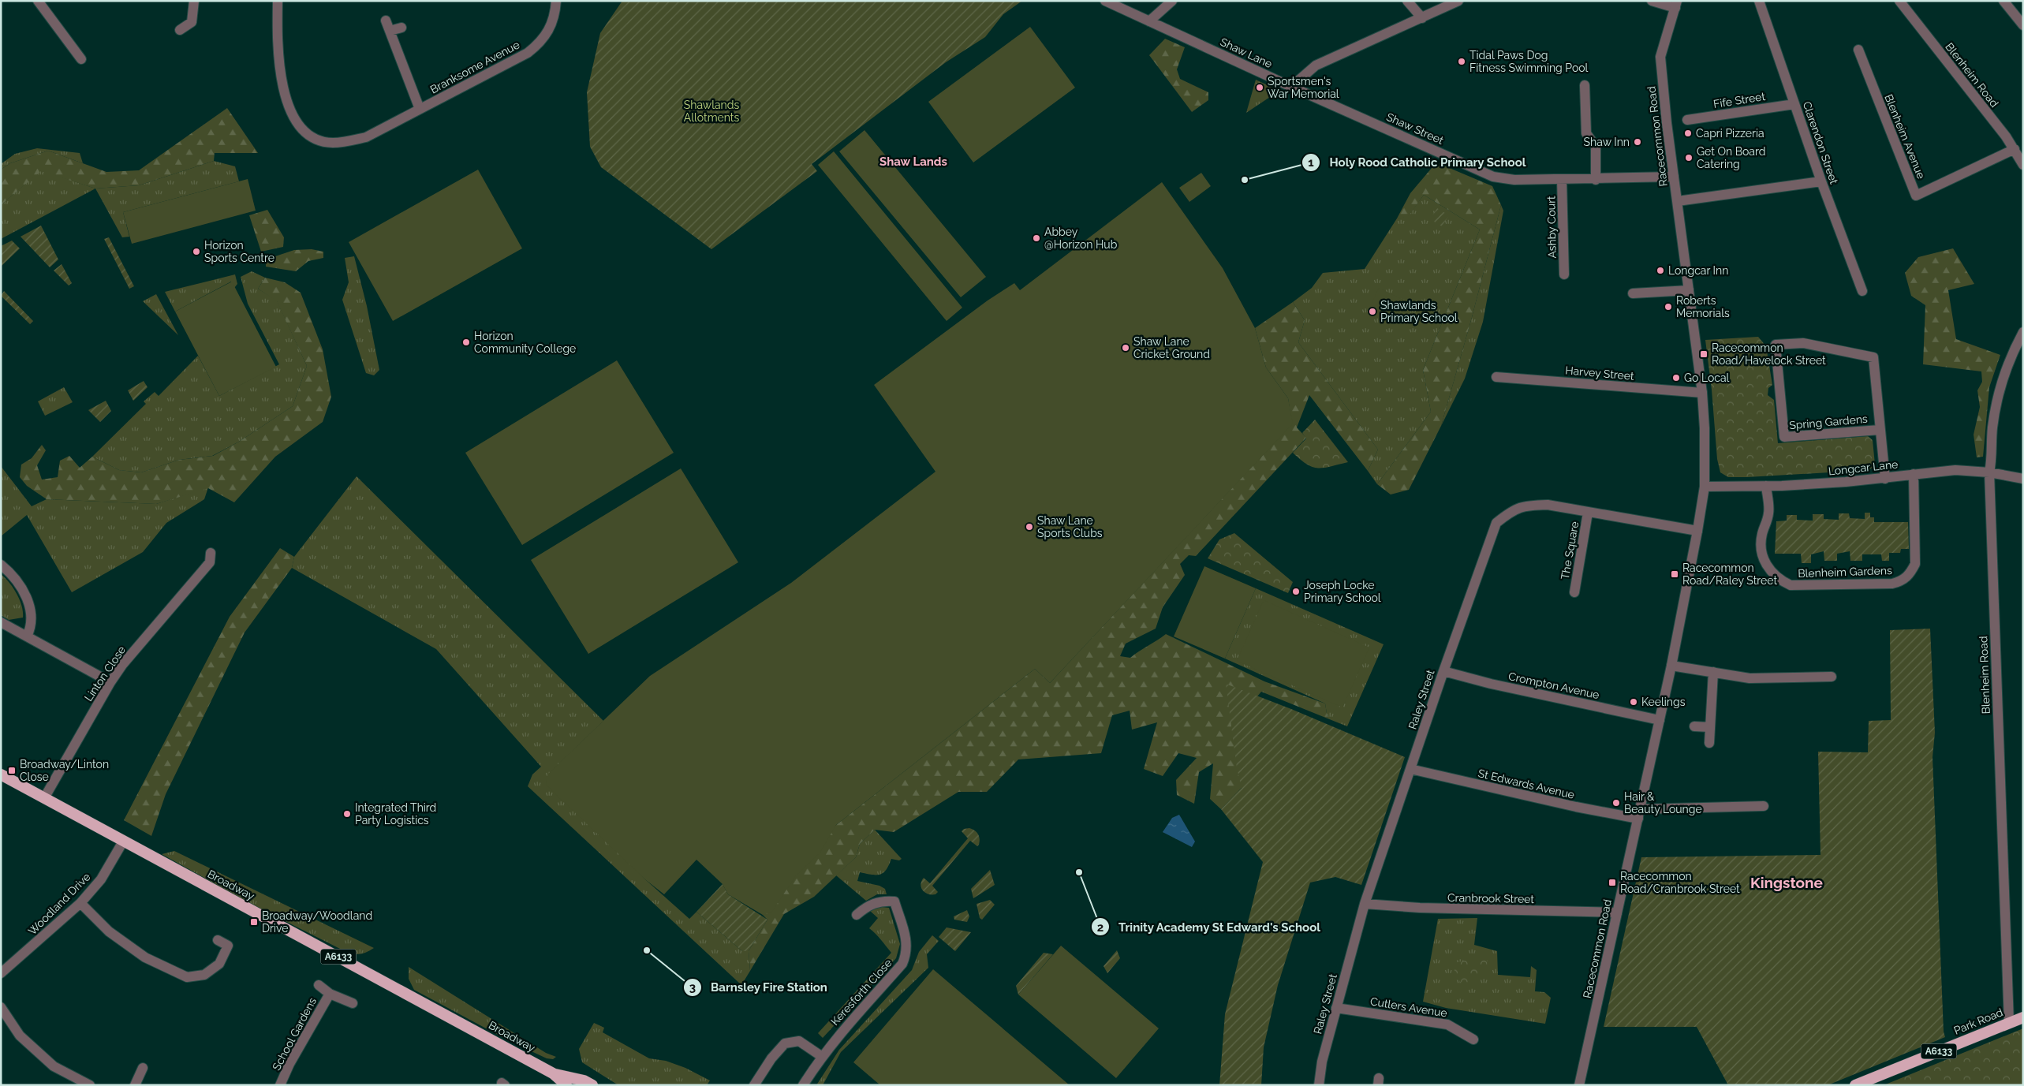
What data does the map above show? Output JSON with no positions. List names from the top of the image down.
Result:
{
  "streets": {
    "highway": ["Broadway", "A6133", "Park Road"],
    "street": [
      "Shaw Lane",
      "Branksome Avenue",
      "Blenheim Road",
      "Fife Street",
      "Shaw Street",
      "Racecommon Road",
      "Blenheim Avenue",
      "Clarendon Street",
      "Ashby Court",
      "Harvey Street",
      "Spring Gardens",
      "Longcar Lane",
      "The Square",
      "Blenheim Gardens",
      "Linton Close",
      "Crompton Avenue",
      "Raley Street",
      "St Edwards Avenue",
      "Cranbrook Street",
      "Woodland Drive",
      "Keresforth Close",
      "Cutlers Avenue",
      "School Gardens"
    ]
  },
  "crossings": [
    ["Shaw Lane", "Shaw Street"],
    ["Blenheim Road", "Blenheim Avenue"],
    ["Blenheim Road", "Longcar Lane"],
    ["Blenheim Road", "Park Road"],
    ["Fife Street", "Clarendon Street"],
    ["Shaw Street", "Racecommon Road"],
    ["Shaw Street", "Ashby Court"],
    ["Racecommon Road", "Harvey Street"],
    ["Racecommon Road", "Longcar Lane"],
    ["Racecommon Road", "Crompton Avenue"],
    ["Racecommon Road", "Raley Street"],
    ["Racecommon Road", "St Edwards Avenue"],
    ["Racecommon Road", "Cranbrook Street"],
    ["Spring Gardens", "Longcar Lane"],
    ["Longcar Lane", "Blenheim Gardens"],
    ["The Square", "Raley Street"],
    ["Linton Close", "Broadway"],
    ["Crompton Avenue", "Raley Street"],
    ["Raley Street", "St Edwards Avenue"],
    ["Raley Street", "Cranbrook Street"],
    ["Raley Street", "Cutlers Avenue"],
    ["Broadway", "Woodland Drive"]
  ],
  "districts": ["Shaw Lands", "Kingstone"],
  "parks": ["Shawlands Allotments"],
  "places": {
    "other": [
      "Tidal Paws Dog Fitness Swimming Pool",
      "Sportsmen's War Memorial",
      "Capri Pizzeria",
      "Shaw Inn",
      "Get On Board Catering",
      "Holy Rood Catholic Primary School",
      "Abbey @Horizon Hub",
      "Horizon Sports Centre",
      "Longcar Inn",
      "Roberts Memorials",
      "Shawlands Primary School",
      "Horizon Community College",
      "Shaw Lane Cricket Ground",
      "Go Local",
      "Shaw Lane Sports Clubs",
      "Joseph Locke Primary School",
      "Keelings",
      "Hair & Beauty Lounge",
      "Integrated Third Party Logistics",
      "Trinity Academy St Edward's School",
      "Barnsley Fire Station"
    ],
    "transit": [
      "Racecommon Road/Havelock Street",
      "Racecommon Road/Raley Street",
      "Broadway/Linton Close",
      "Racecommon Road/Cranbrook Street",
      "Broadway/Woodland Drive"
    ]
  }
}
